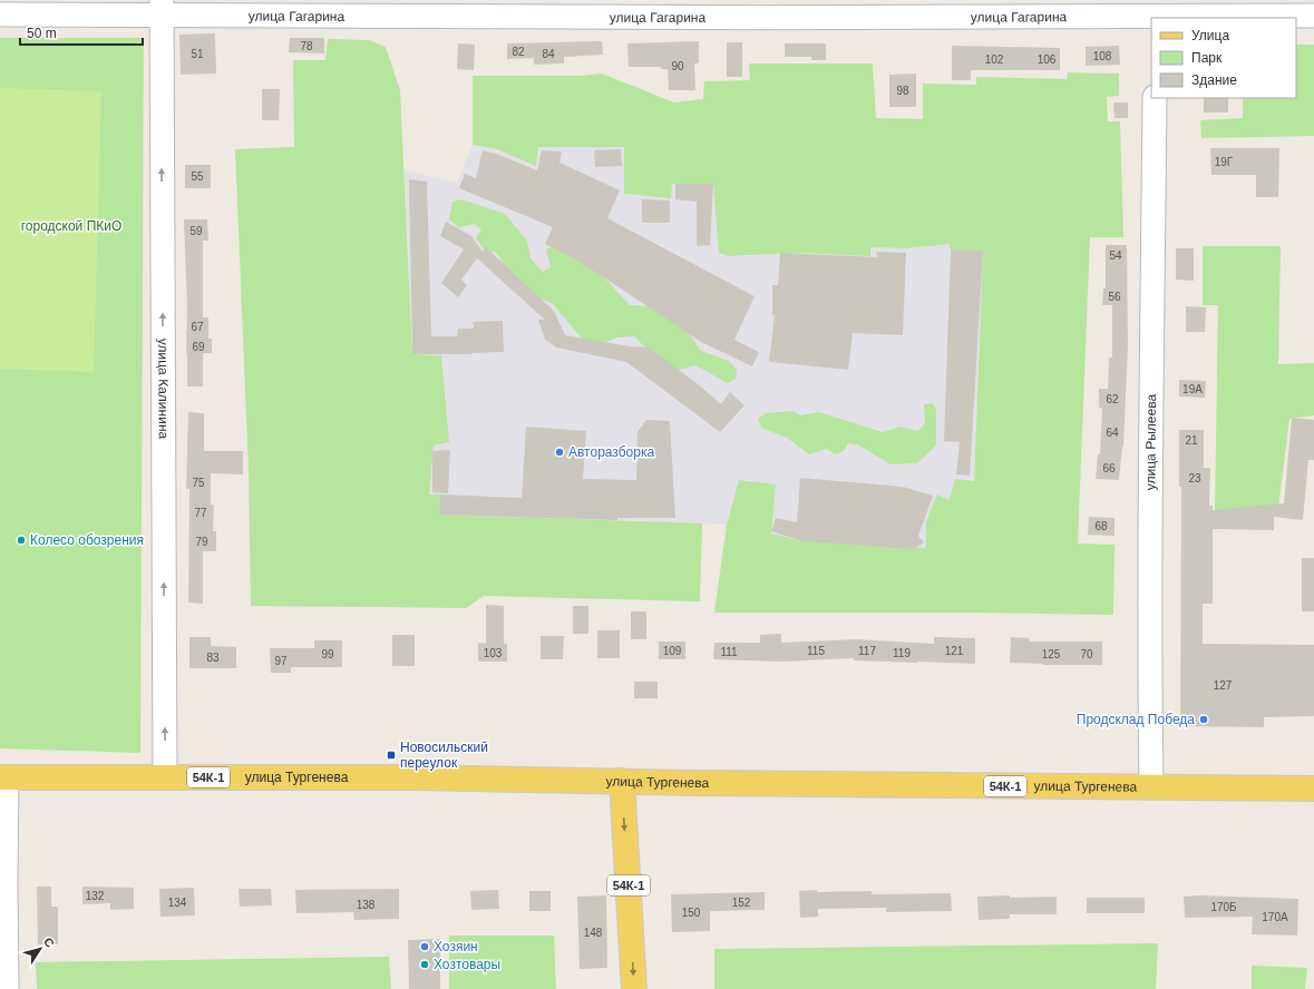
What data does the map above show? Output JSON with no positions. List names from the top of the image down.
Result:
{
  "streets": {
    "main road": ["54К-1", "улица Тургенева"],
    "street": ["улица Гагарина", "улица Калинина", "улица Рылеева"]
  },
  "crossings": [
    ["улица Гагарина", "улица Калинина"],
    ["улица Калинина", "улица Тургенева"],
    ["улица Рылеева", "улица Тургенева"],
    ["54К-1", "улица Тургенева"]
  ],
  "one_way": ["улица Калинина"],
  "parks": ["городской ПКиО"],
  "places": {
    "other": [
      "Авторазборка",
      "Колесо обозрения",
      "Продсклад Победа",
      "Хозяин",
      "Хозтовары"
    ],
    "transit": ["Новосильский переулок"]
  },
  "house_numbers": [
    "78",
    "82",
    "51",
    "84",
    "108",
    "102",
    "106",
    "90",
    "98",
    "19Г",
    "55",
    "59",
    "54",
    "56",
    "67",
    "69",
    "19А",
    "62",
    "64",
    "21",
    "66",
    "23",
    "75",
    "77",
    "68",
    "79",
    "109",
    "115",
    "117",
    "121",
    "111",
    "103",
    "119",
    "99",
    "125",
    "70",
    "83",
    "97",
    "127",
    "132",
    "134",
    "152",
    "138",
    "170Б",
    "150",
    "170А",
    "148"
  ],
  "legend": ["Улица", "Парк", "Здание"],
  "scale_bar": "50 m",
  "north": "top right"
}
